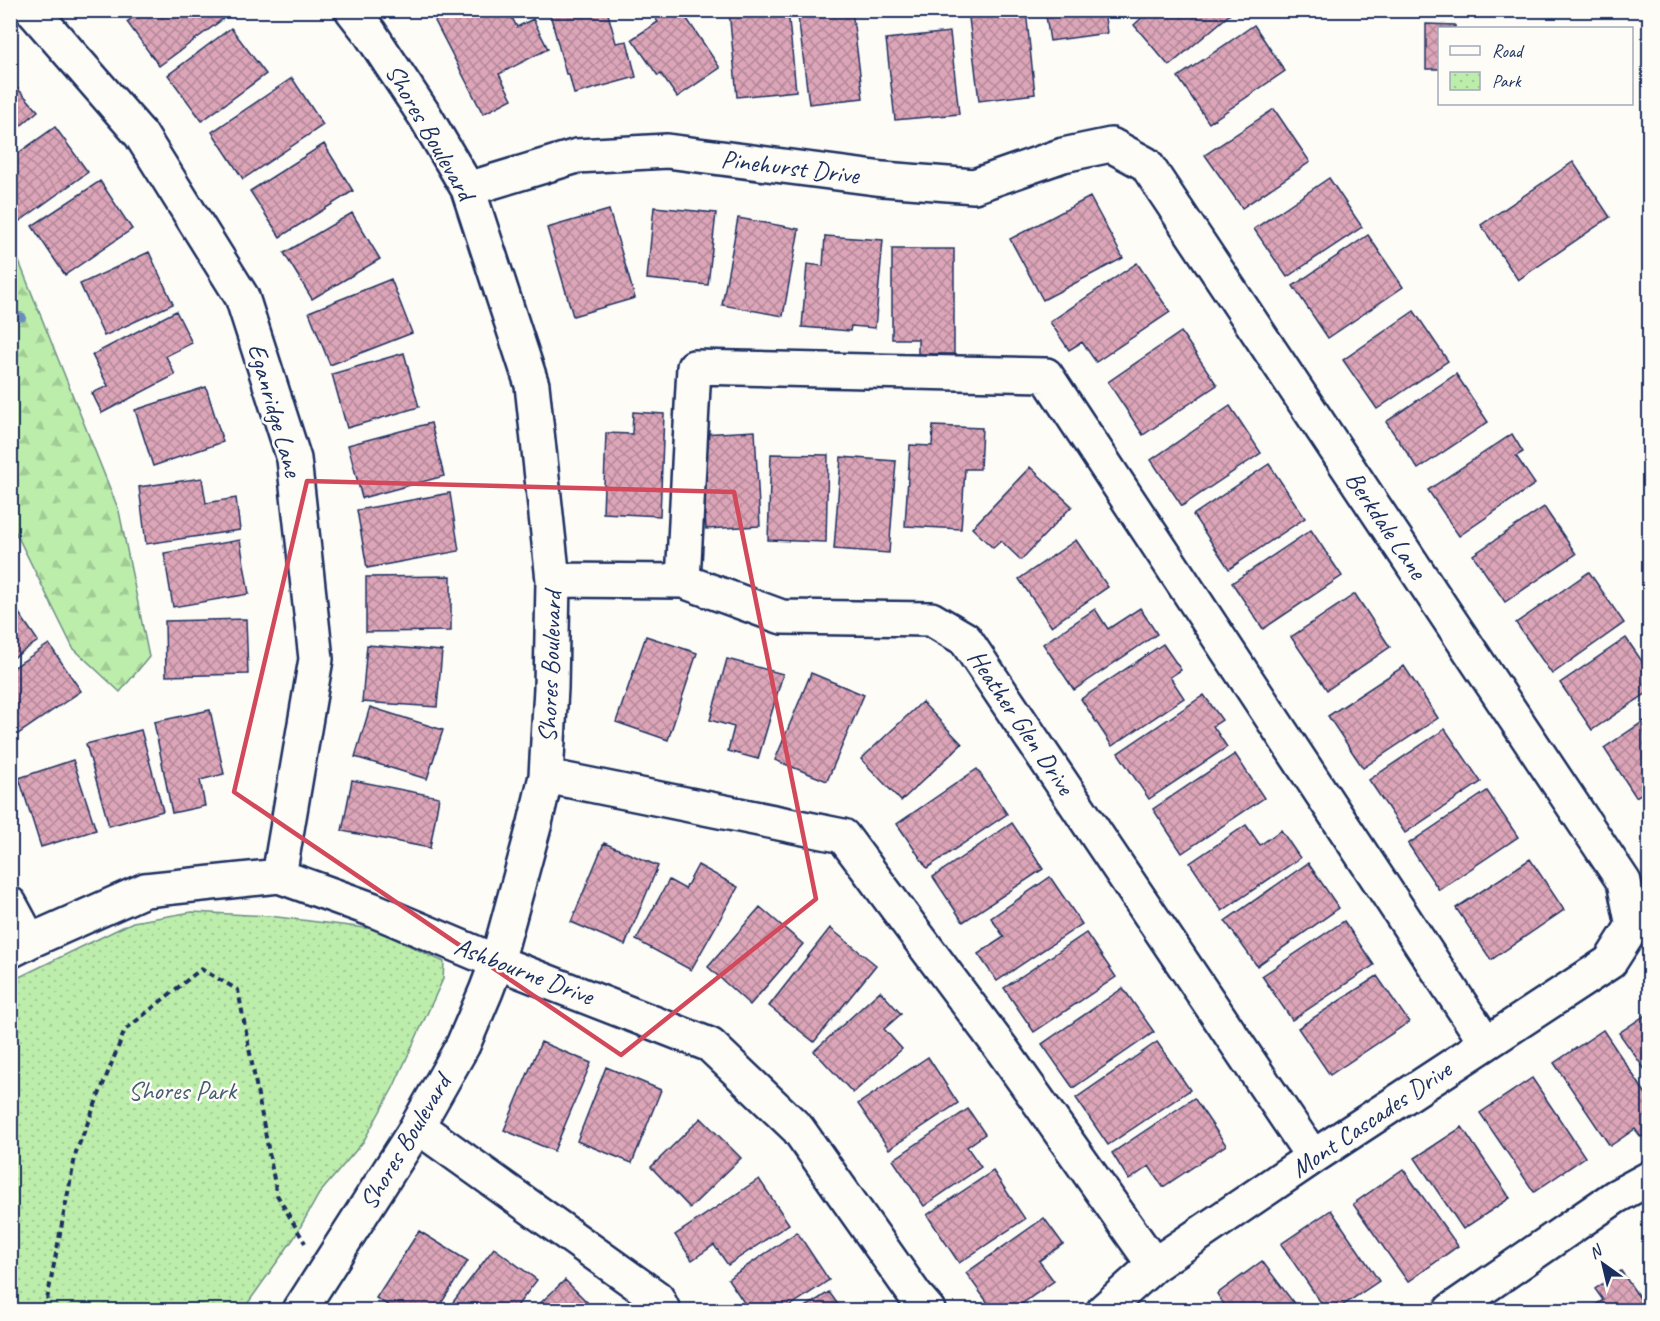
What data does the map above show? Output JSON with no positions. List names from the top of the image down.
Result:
{
  "streets": {
    "street": [
      "Shores Boulevard",
      "Pinehurst Drive",
      "Eganridge Lane",
      "Berkdale Lane",
      "Heather Glen Drive",
      "Ashbourne Drive",
      "Mont Cascades Drive"
    ]
  },
  "crossings": [
    ["Shores Boulevard", "Pinehurst Drive"],
    ["Shores Boulevard", "Heather Glen Drive"],
    ["Shores Boulevard", "Ashbourne Drive"],
    ["Pinehurst Drive", "Berkdale Lane"],
    ["Eganridge Lane", "Ashbourne Drive"],
    ["Berkdale Lane", "Mont Cascades Drive"],
    ["Heather Glen Drive", "Mont Cascades Drive"]
  ],
  "parks": ["Shores Park"],
  "legend": ["Road", "Park"],
  "north": "top left"
}
